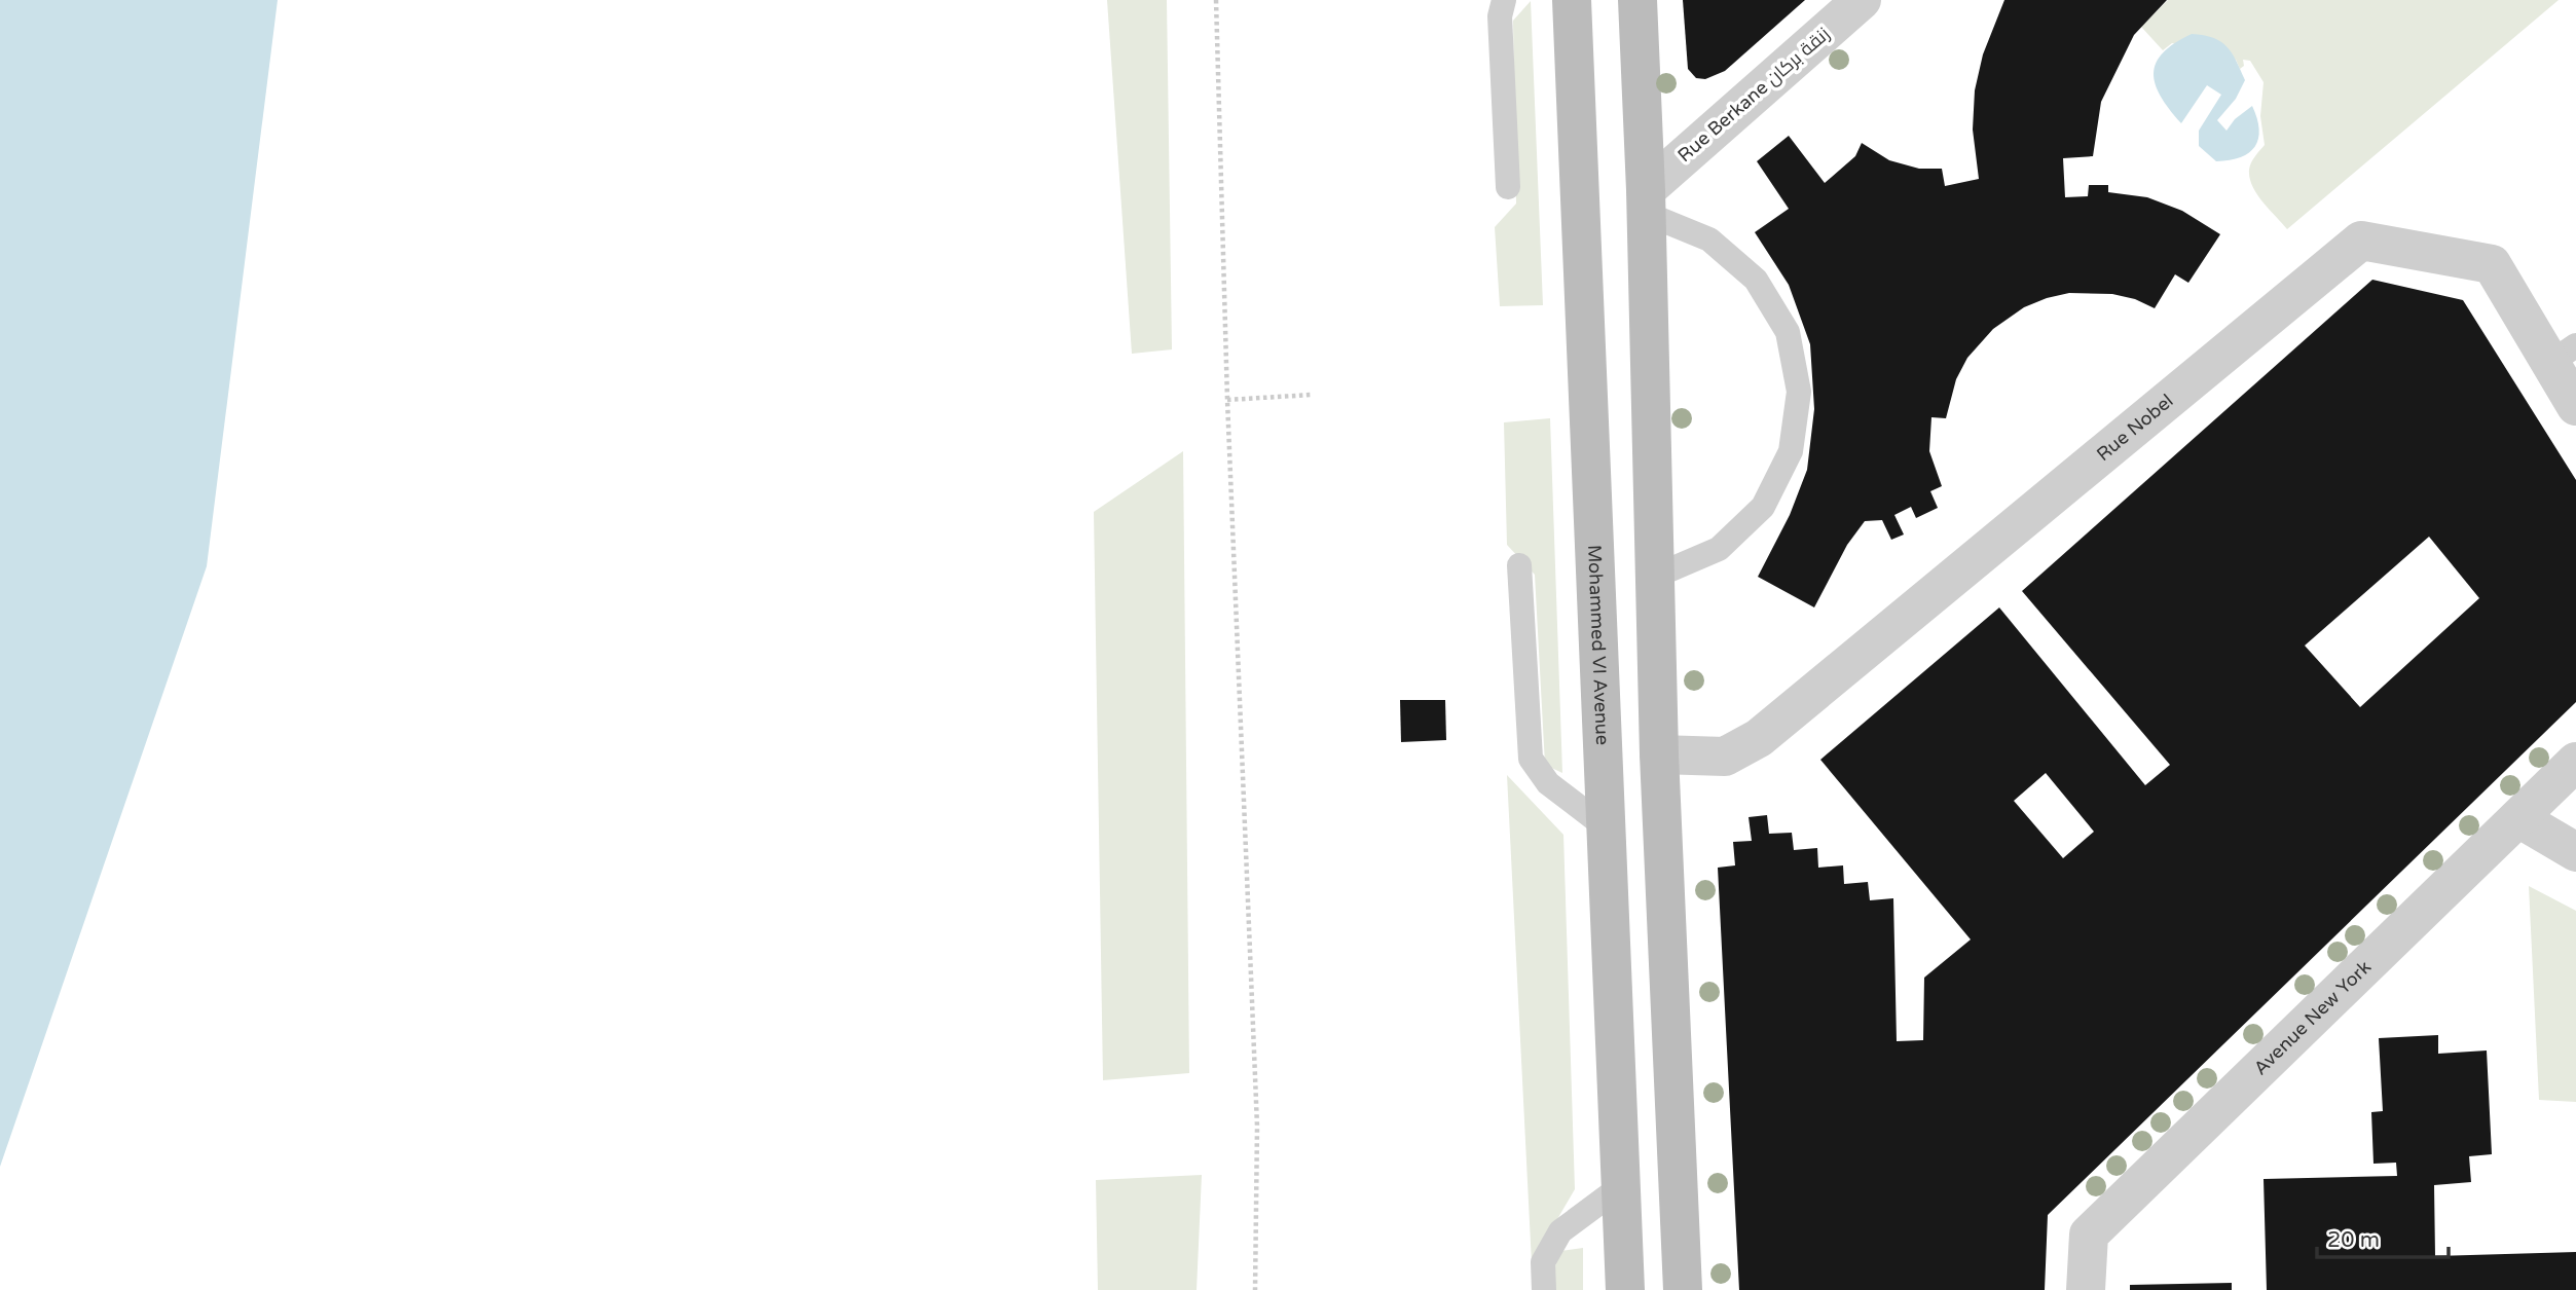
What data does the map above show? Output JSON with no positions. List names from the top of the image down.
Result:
{
  "streets": {
    "main road": ["Mohammed VI Avenue"],
    "street": ["Rue Berkane زنقة بركان", "Rue Nobel", "Avenue New York"]
  },
  "scale_bar": "20 m"
}
